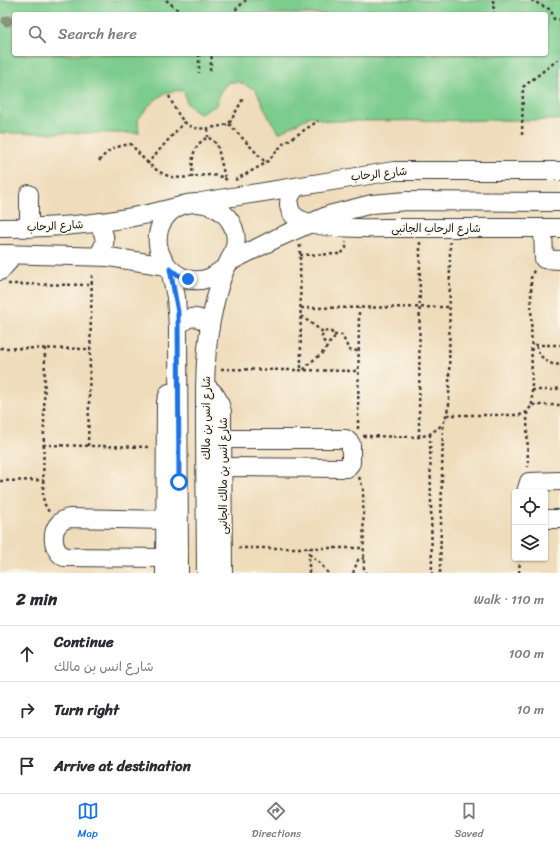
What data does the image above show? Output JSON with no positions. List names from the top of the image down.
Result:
{
  "streets": {
    "street": [
      "شارع الرحاب",
      "شارع الرحاب الجانبى",
      "شارع انس بن مالك",
      "شارع انس بن مالك الجانبى"
    ]
  },
  "crossings": [
    ["شارع الرحاب", "شارع الرحاب الجانبى"],
    ["شارع الرحاب", "شارع انس بن مالك"],
    ["شارع انس بن مالك", "شارع انس بن مالك الجانبى"]
  ],
  "page": {
    "search": "Search here",
    "heading": ["2 min", "Walk · 110 m"],
    "list": [
      ["Continue", "شارع انس بن مالك", "100 m"],
      ["Turn right", "10 m"],
      "Arrive at destination"
    ],
    "nav": ["Map", "Directions", "Saved"]
  }
}
